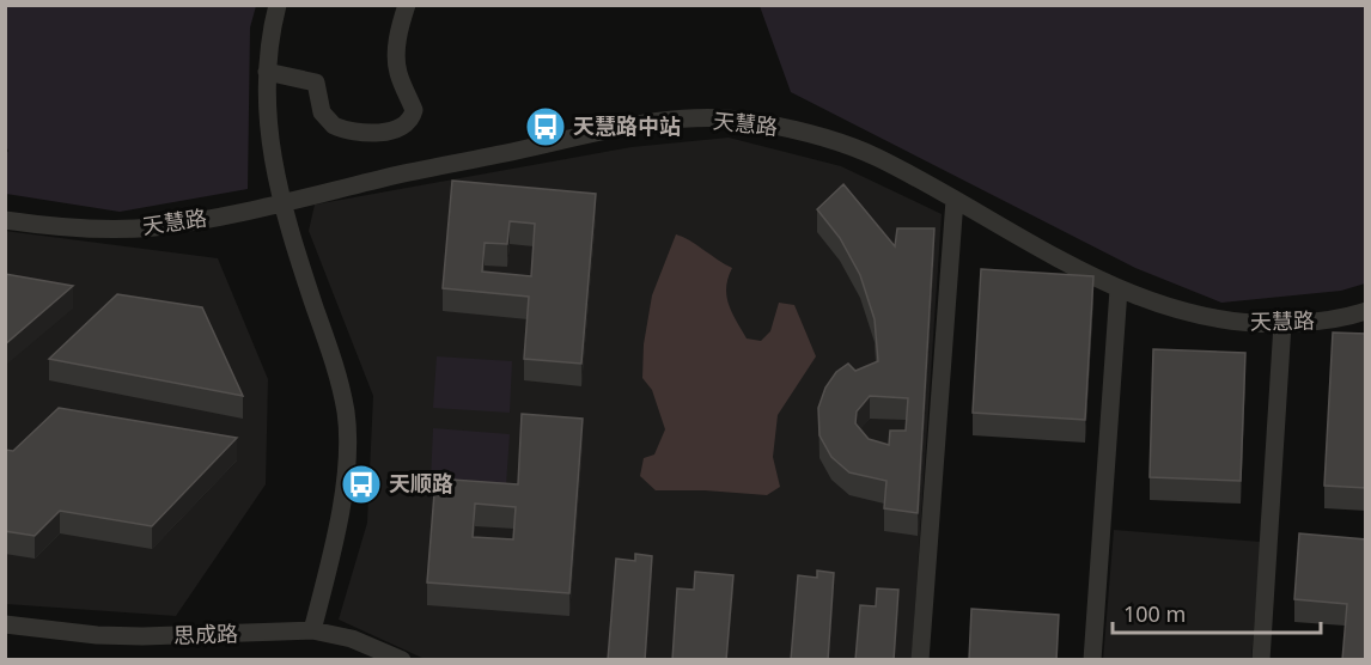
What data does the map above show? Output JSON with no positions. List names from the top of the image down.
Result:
{
  "streets": {
    "street": ["天慧路", "思成路"]
  },
  "places": {
    "bus stop": ["天慧路中站", "天顺路"]
  },
  "scale_bar": "100 m"
}
